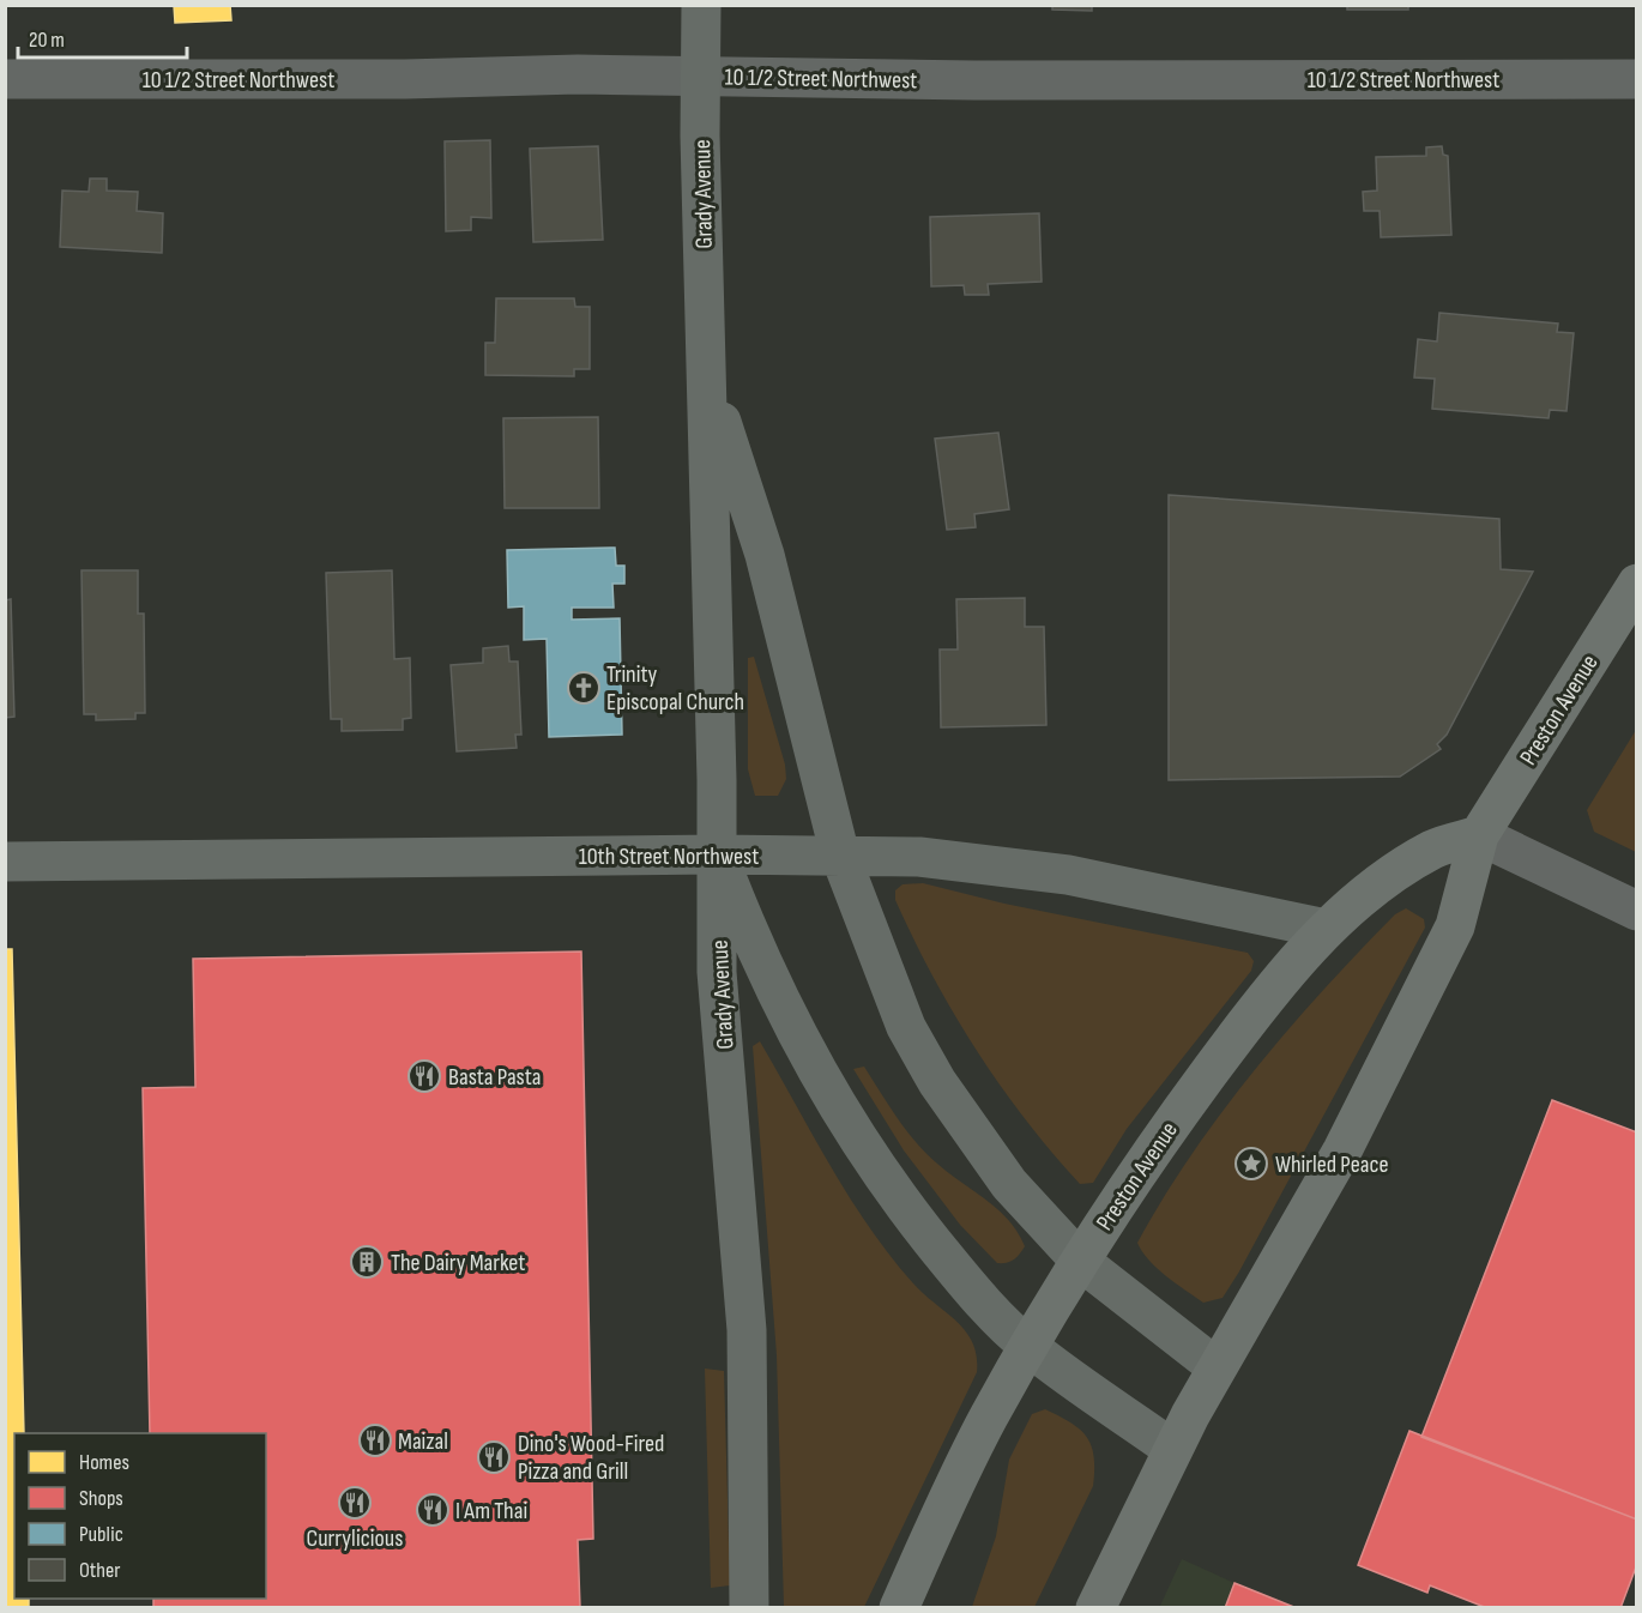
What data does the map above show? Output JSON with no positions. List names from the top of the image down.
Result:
{
  "streets": {
    "main road": ["Grady Avenue", "Preston Avenue", "10th Street Northwest"],
    "street": ["10 1/2 Street Northwest"]
  },
  "crossings": [
    ["10 1/2 Street Northwest", "Grady Avenue"],
    ["Grady Avenue", "Preston Avenue"],
    ["Grady Avenue", "10th Street Northwest"],
    ["Preston Avenue", "10th Street Northwest"]
  ],
  "places": {
    "church": ["Trinity Episcopal Church"],
    "restaurant": [
      "Basta Pasta",
      "Maizal",
      "Dino's Wood-Fired Pizza and Grill",
      "Currylicious",
      "I Am Thai"
    ],
    "place": ["Whirled Peace"],
    "building": ["The Dairy Market"]
  },
  "legend": [
    "Homes",
    "Shops",
    "Public",
    "Other"
  ],
  "scale_bar": "20 m"
}
